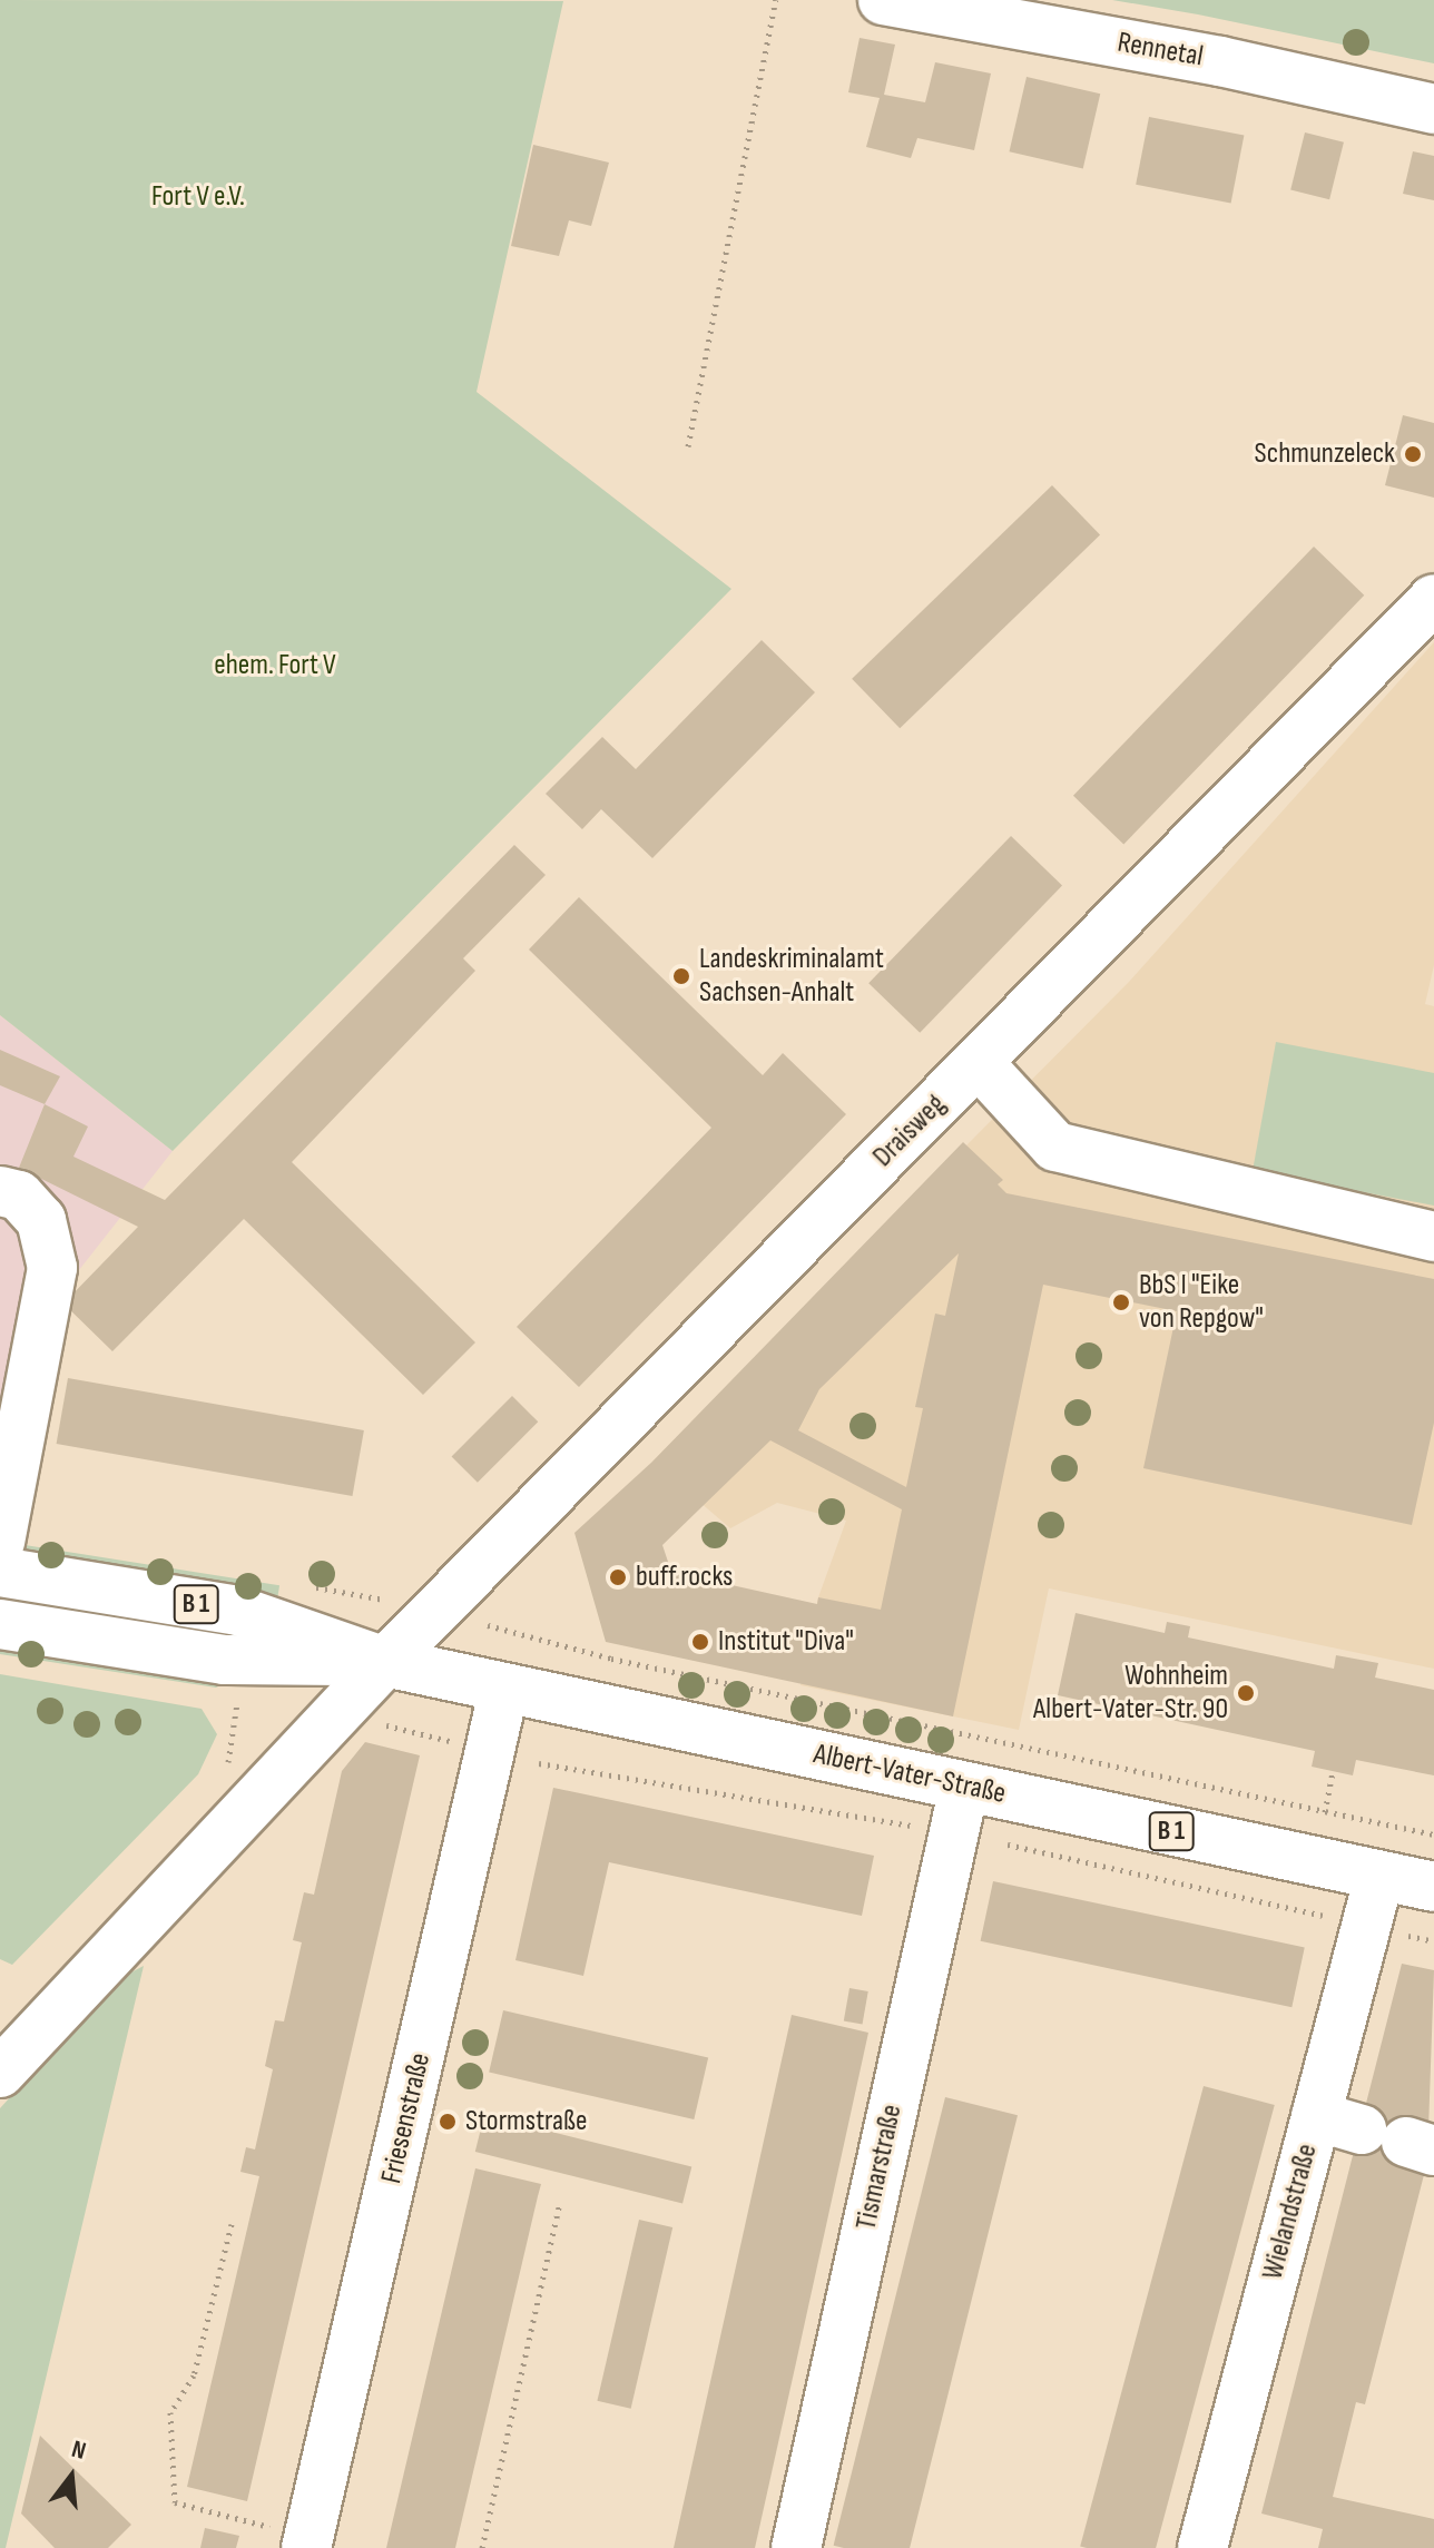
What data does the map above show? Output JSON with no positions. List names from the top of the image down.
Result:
{
  "streets": {
    "street": [
      "Rennetal",
      "Draisweg",
      "B 1",
      "Albert-Vater-Straße",
      "Friesenstraße",
      "Tismarstraße",
      "Wielandstraße"
    ]
  },
  "crossings": [
    ["Draisweg", "Albert-Vater-Straße"],
    ["Albert-Vater-Straße", "Friesenstraße"],
    ["Albert-Vater-Straße", "Tismarstraße"],
    ["Albert-Vater-Straße", "Wielandstraße"]
  ],
  "parks": ["Fort V e.V.", "ehem. Fort V"],
  "places": [
    "Schmunzeleck",
    "Landeskriminalamt Sachsen-Anhalt",
    "BbS I \"Eike von Repgow\"",
    "buff.rocks",
    "Institut \"Diva\"",
    "Wohnheim Albert-Vater-Str. 90",
    "Stormstraße"
  ],
  "north": "top"
}
